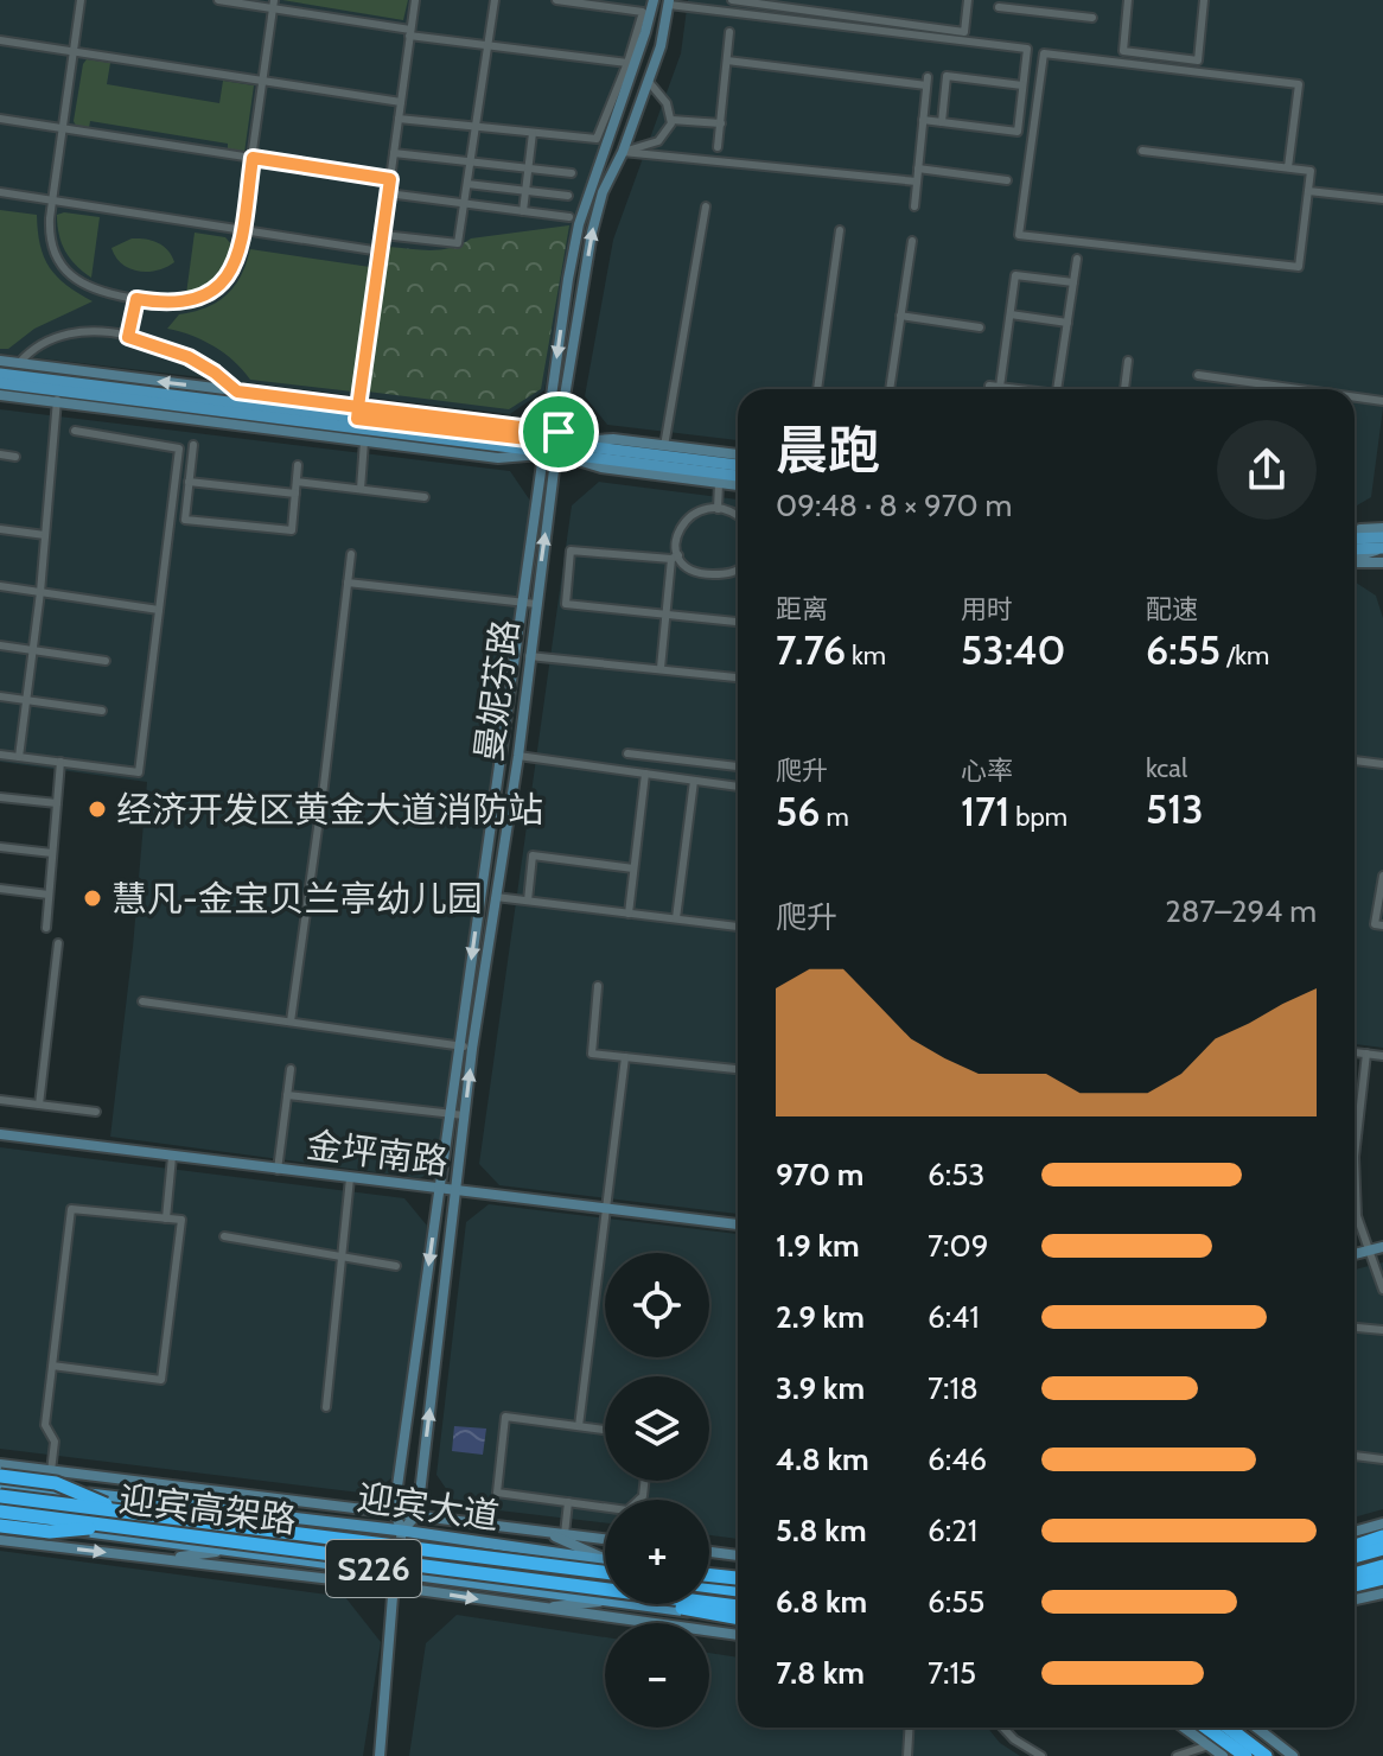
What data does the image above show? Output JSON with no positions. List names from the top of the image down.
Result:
{
  "streets": {
    "highway": ["迎宾高架路"],
    "main road": ["迎宾大道", "S226"],
    "street": ["曼妮芬路", "金坪南路"]
  },
  "crossings": [
    ["曼妮芬路", "金坪南路"],
    ["曼妮芬路", "迎宾大道"]
  ],
  "places": ["经济开发区黄金大道消防站", "慧凡-金宝贝兰亭幼儿园"],
  "page": {
    "heading": ["晨跑", "09:48 · 8 × 970 m"],
    "stats": [
      ["距离", "7.76 km"],
      ["用时", "53:40"],
      ["配速", "6:55 /km"],
      ["爬升", "56 m"],
      ["心率", "171 bpm"],
      ["kcal", "513"]
    ],
    "chart": ["爬升", "287–294 m"],
    "list": [
      {
        "name": "970 m",
        "note": "6:53"
      },
      {
        "name": "1.9 km",
        "note": "7:09"
      },
      {
        "name": "2.9 km",
        "note": "6:41"
      },
      {
        "name": "3.9 km",
        "note": "7:18"
      },
      {
        "name": "4.8 km",
        "note": "6:46"
      },
      {
        "name": "5.8 km",
        "note": "6:21"
      },
      {
        "name": "6.8 km",
        "note": "6:55"
      },
      {
        "name": "7.8 km",
        "note": "7:15"
      }
    ],
    "map_buttons": ["+", "−"]
  }
}
